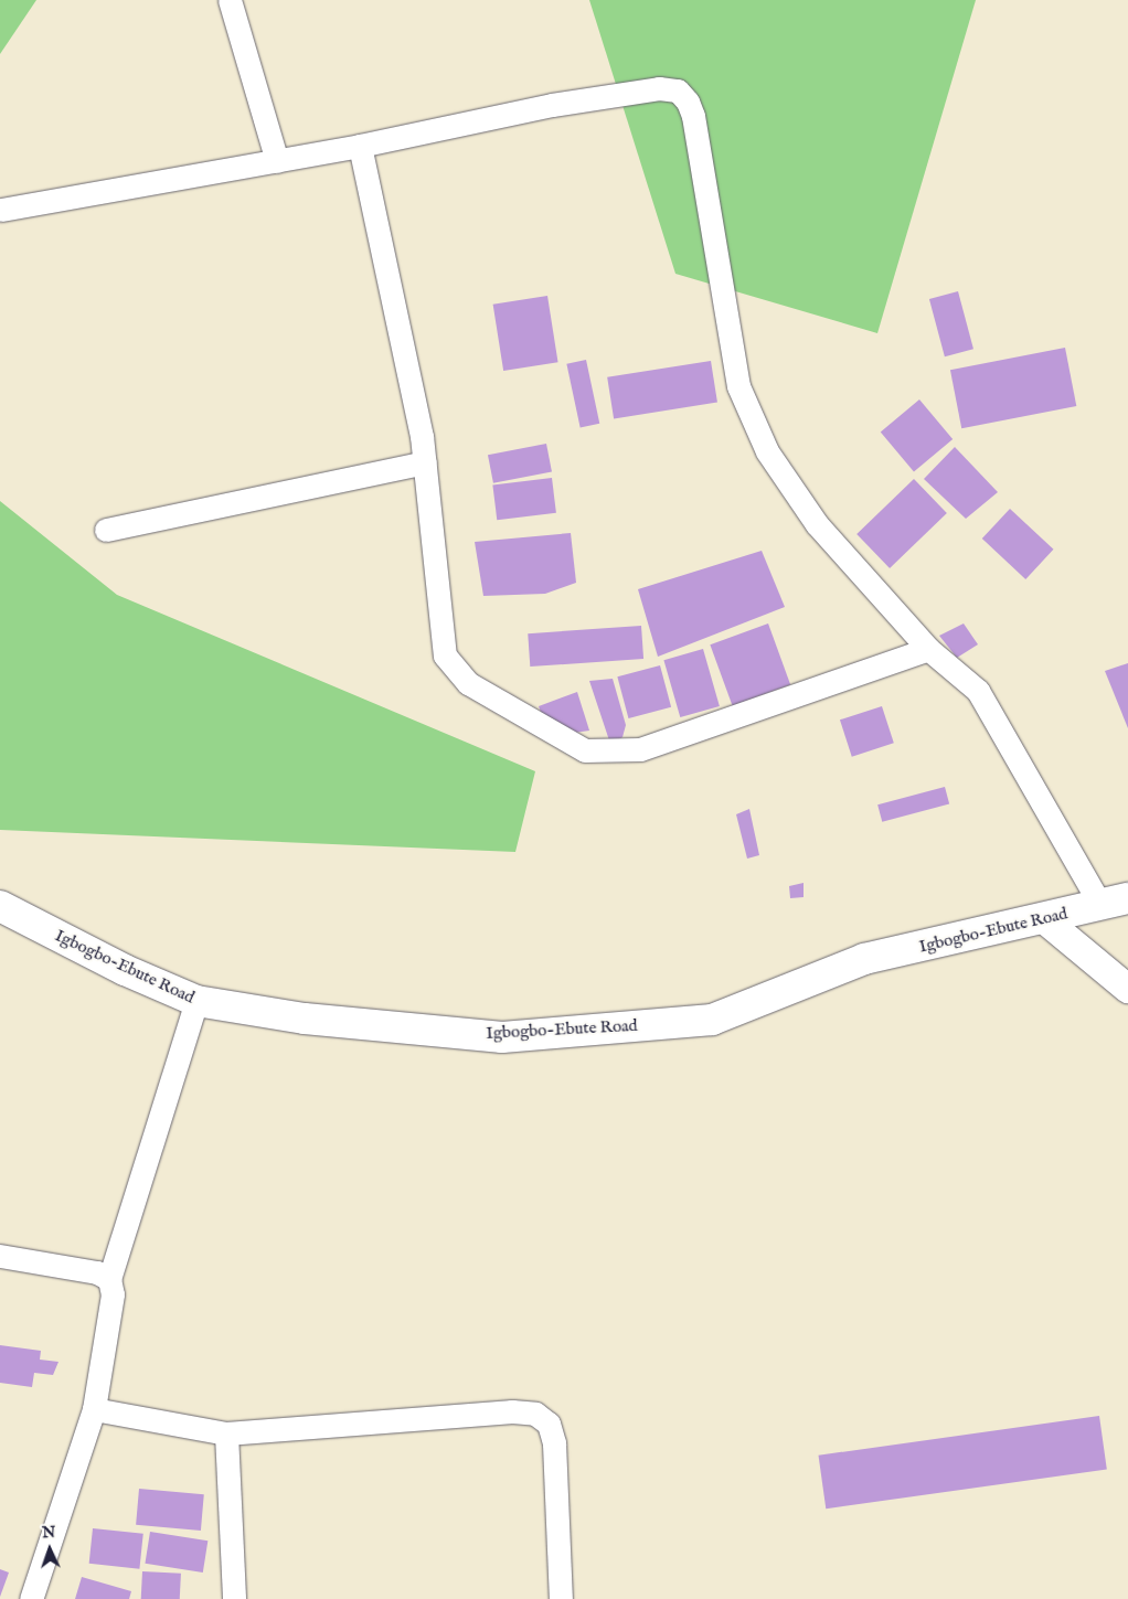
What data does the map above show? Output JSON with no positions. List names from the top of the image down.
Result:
{
  "streets": {
    "main road": ["Igbogbo-Ebute Road"]
  },
  "north": "top"
}
